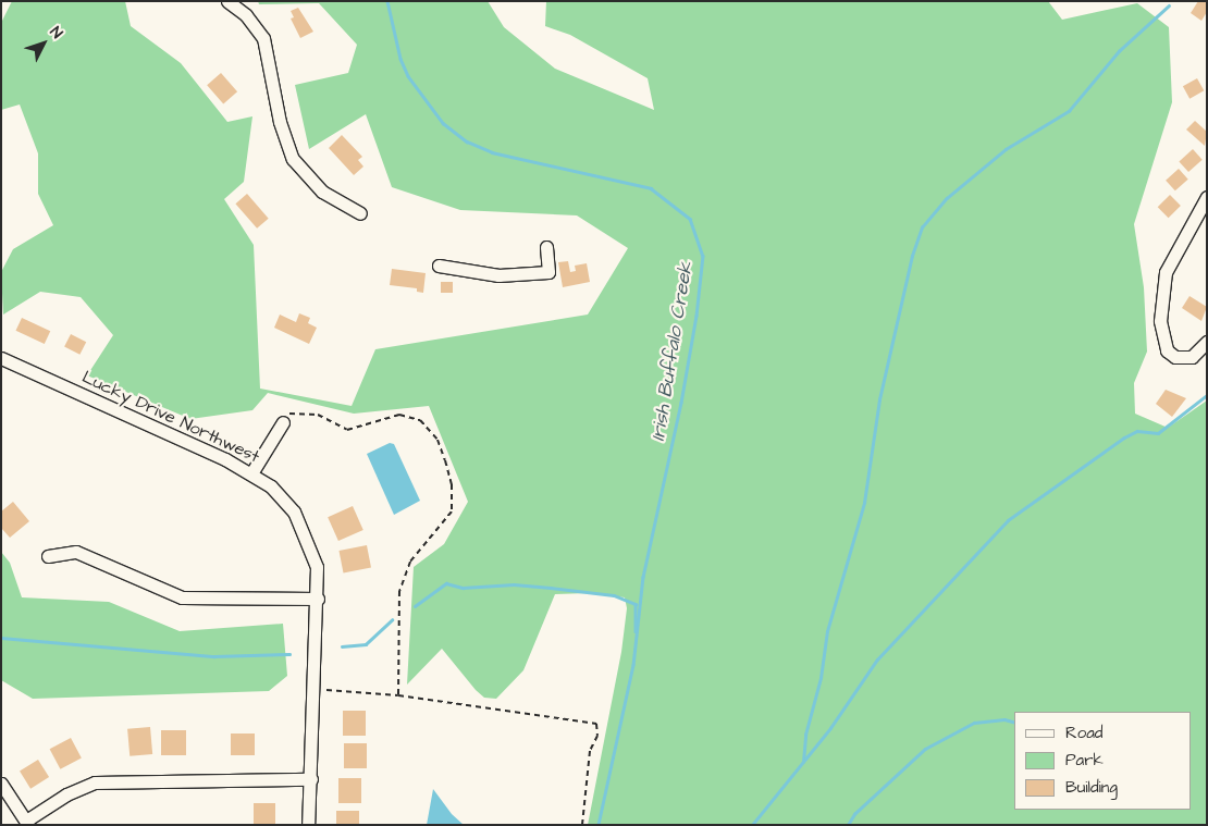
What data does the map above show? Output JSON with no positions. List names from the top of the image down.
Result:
{
  "streets": {
    "street": ["Lucky Drive Northwest"]
  },
  "water": ["Irish Buffalo Creek"],
  "legend": ["Road", "Park", "Building"],
  "north": "top right"
}
